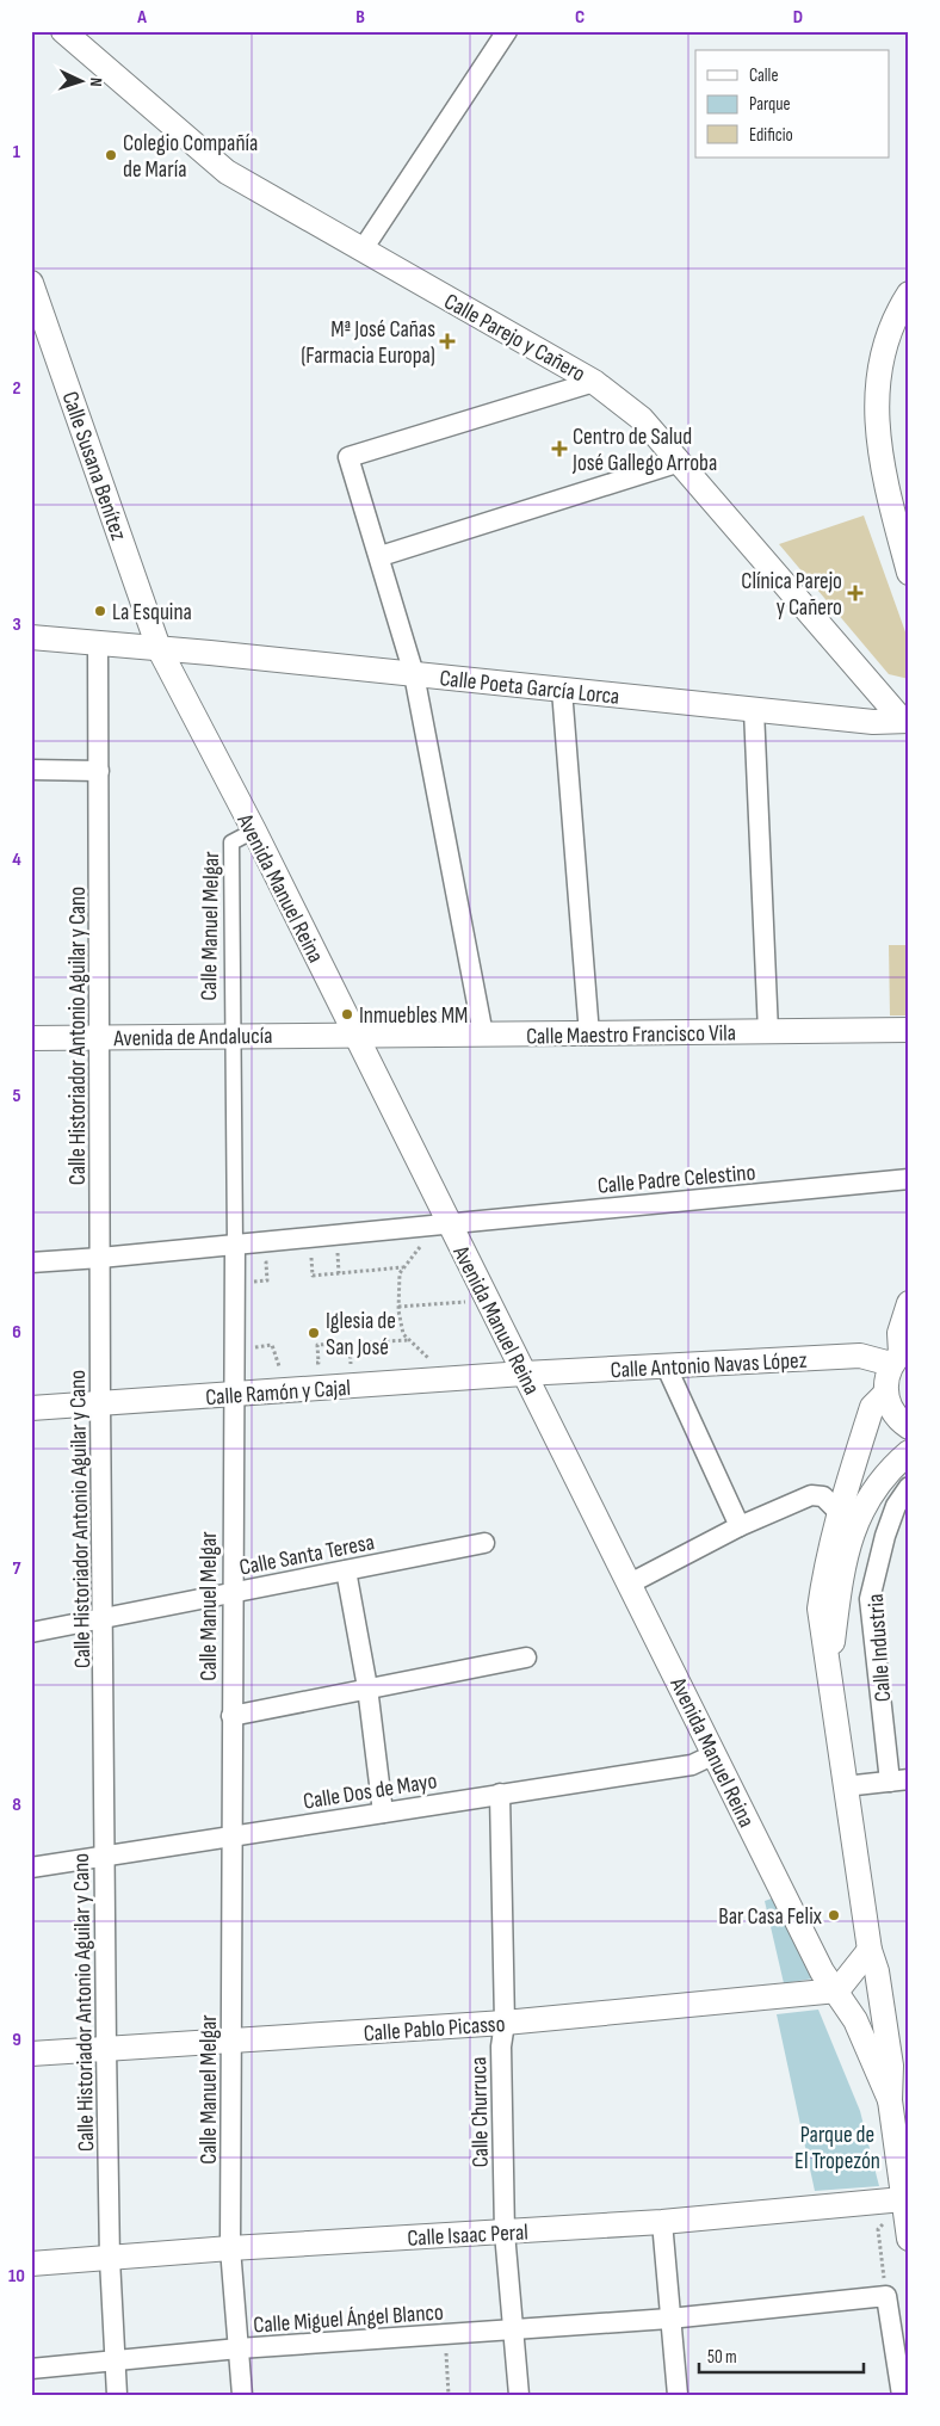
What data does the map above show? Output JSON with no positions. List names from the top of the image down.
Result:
{
  "streets": {
    "street": [
      "Calle Parejo y Cañero",
      "Calle Susana Benítez",
      "Calle Poeta García Lorca",
      "Avenida Manuel Reina",
      "Calle Manuel Melgar",
      "Calle Maestro Francisco Vila",
      "Calle Historiador Antonio Aguilar y Cano",
      "Avenida de Andalucía",
      "Calle Padre Celestino",
      "Calle Antonio Navas López",
      "Calle Ramón y Cajal",
      "Calle Santa Teresa",
      "Calle Industria",
      "Calle Dos de Mayo",
      "Calle Pablo Picasso",
      "Calle Churruca",
      "Calle Isaac Peral",
      "Calle Miguel Ángel Blanco"
    ]
  },
  "crossings": [
    ["Calle Parejo y Cañero", "Calle Poeta García Lorca"],
    ["Calle Susana Benítez", "Calle Poeta García Lorca"],
    ["Calle Susana Benítez", "Avenida Manuel Reina"],
    ["Calle Poeta García Lorca", "Avenida Manuel Reina"],
    ["Calle Poeta García Lorca", "Calle Historiador Antonio Aguilar y Cano"],
    ["Avenida Manuel Reina", "Calle Manuel Melgar"],
    ["Avenida Manuel Reina", "Calle Maestro Francisco Vila"],
    ["Avenida Manuel Reina", "Avenida de Andalucía"],
    ["Avenida Manuel Reina", "Calle Padre Celestino"],
    ["Avenida Manuel Reina", "Calle Antonio Navas López"],
    ["Avenida Manuel Reina", "Calle Ramón y Cajal"],
    ["Avenida Manuel Reina", "Calle Industria"],
    ["Avenida Manuel Reina", "Calle Dos de Mayo"],
    ["Avenida Manuel Reina", "Calle Pablo Picasso"],
    ["Calle Manuel Melgar", "Avenida de Andalucía"],
    ["Calle Manuel Melgar", "Calle Padre Celestino"],
    ["Calle Manuel Melgar", "Calle Ramón y Cajal"],
    ["Calle Manuel Melgar", "Calle Santa Teresa"],
    ["Calle Manuel Melgar", "Calle Dos de Mayo"],
    ["Calle Manuel Melgar", "Calle Pablo Picasso"],
    ["Calle Manuel Melgar", "Calle Isaac Peral"],
    ["Calle Manuel Melgar", "Calle Miguel Ángel Blanco"],
    ["Calle Maestro Francisco Vila", "Avenida de Andalucía"],
    ["Calle Historiador Antonio Aguilar y Cano", "Avenida de Andalucía"],
    ["Calle Historiador Antonio Aguilar y Cano", "Calle Padre Celestino"],
    ["Calle Historiador Antonio Aguilar y Cano", "Calle Ramón y Cajal"],
    ["Calle Historiador Antonio Aguilar y Cano", "Calle Santa Teresa"],
    ["Calle Historiador Antonio Aguilar y Cano", "Calle Dos de Mayo"],
    ["Calle Historiador Antonio Aguilar y Cano", "Calle Pablo Picasso"],
    ["Calle Historiador Antonio Aguilar y Cano", "Calle Isaac Peral"],
    ["Calle Historiador Antonio Aguilar y Cano", "Calle Miguel Ángel Blanco"],
    ["Calle Antonio Navas López", "Calle Ramón y Cajal"],
    ["Calle Dos de Mayo", "Calle Churruca"],
    ["Calle Pablo Picasso", "Calle Churruca"],
    ["Calle Churruca", "Calle Isaac Peral"],
    ["Calle Churruca", "Calle Miguel Ángel Blanco"]
  ],
  "parks": ["Parque de El Tropezón"],
  "places": {
    "other": [
      "Colegio Compañía de María",
      "La Esquina",
      "Inmuebles MM",
      "Iglesia de San José",
      "Bar Casa Felix"
    ],
    "health": ["Mª José Cañas (Farmacia Europa)", "Centro de Salud José Gallego Arroba", "Clínica Parejo y Cañero"]
  },
  "legend": ["Calle", "Parque", "Edificio"],
  "scale_bar": "50 m",
  "north": "right",
  "grid": {
    "columns": [
      "A",
      "B",
      "C",
      "D"
    ],
    "rows": [
      "1",
      "2",
      "3",
      "4",
      "5",
      "6",
      "7",
      "8",
      "9",
      "10"
    ]
  }
}
